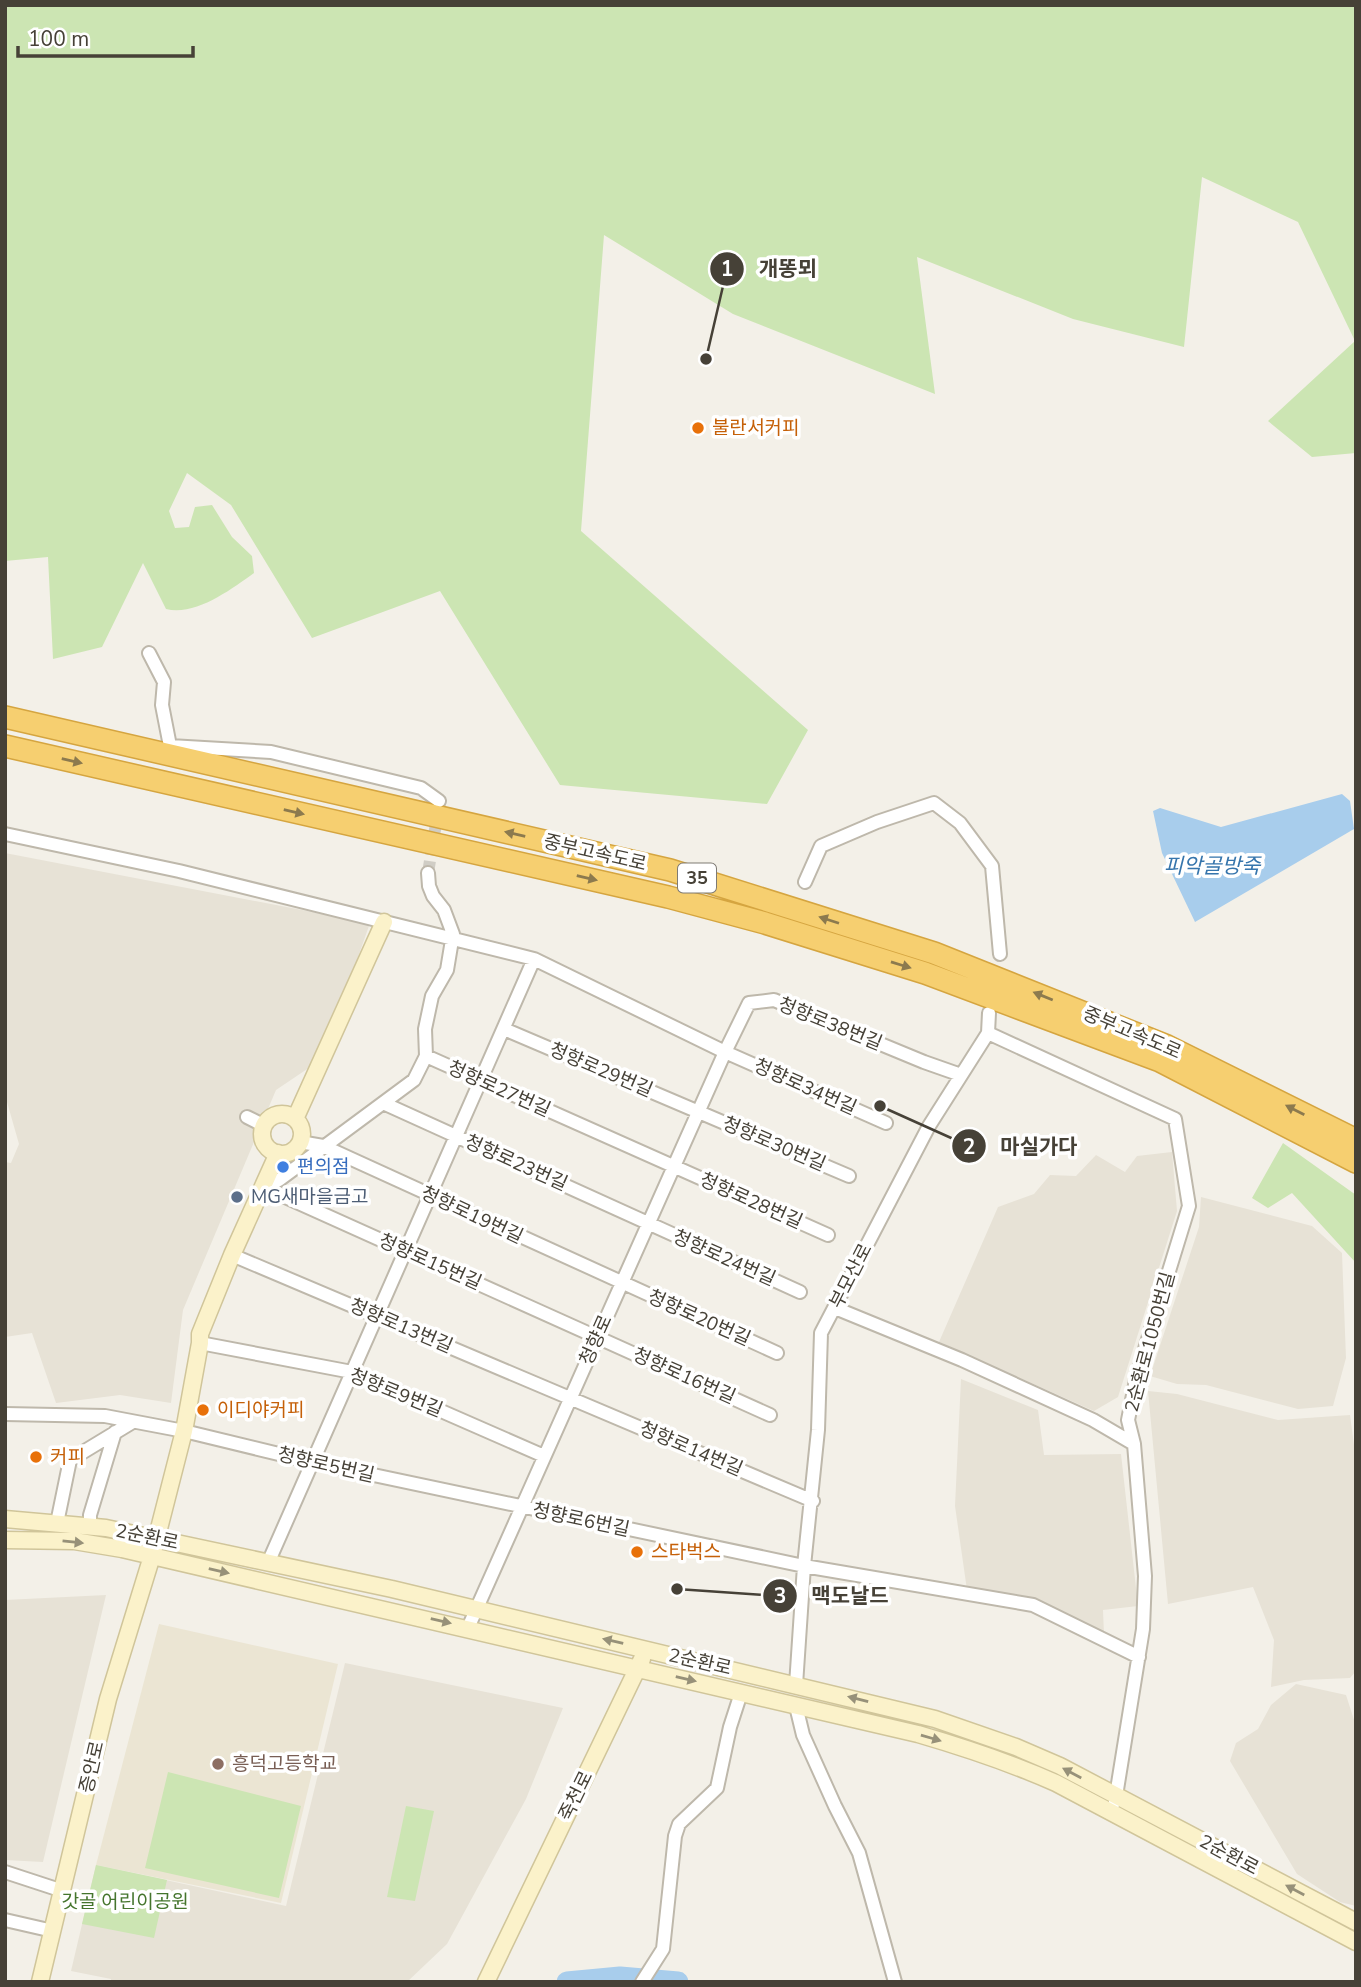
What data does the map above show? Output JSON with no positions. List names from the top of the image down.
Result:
{
  "streets": {
    "highway": ["중부고속도로", "35"],
    "main road": ["2순환로", "증안로", "죽천로"],
    "street": [
      "청향로38번길",
      "청향로29번길",
      "청향로34번길",
      "청향로27번길",
      "청향로30번길",
      "청향로23번길",
      "청향로28번길",
      "청향로19번길",
      "청향로24번길",
      "청향로15번길",
      "부모산로",
      "청향로20번길",
      "청향로13번길",
      "청향로",
      "2순환로1050번길",
      "청향로16번길",
      "청향로9번길",
      "청향로14번길",
      "청향로5번길",
      "청향로6번길"
    ]
  },
  "crossings": [
    ["청향로38번길", "청향로34번길"],
    ["청향로38번길", "부모산로"],
    ["청향로38번길", "청향로"],
    ["청향로29번길", "청향로30번길"],
    ["청향로29번길", "청향로"],
    ["청향로34번길", "청향로27번길"],
    ["청향로34번길", "청향로"],
    ["청향로27번길", "청향로28번길"],
    ["청향로27번길", "청향로"],
    ["청향로30번길", "청향로"],
    ["청향로23번길", "청향로24번길"],
    ["청향로23번길", "청향로"],
    ["청향로28번길", "청향로"],
    ["청향로19번길", "청향로20번길"],
    ["청향로19번길", "청향로"],
    ["청향로19번길", "증안로"],
    ["청향로24번길", "청향로"],
    ["청향로15번길", "청향로"],
    ["청향로15번길", "청향로16번길"],
    ["청향로15번길", "증안로"],
    ["부모산로", "2순환로1050번길"],
    ["부모산로", "청향로14번길"],
    ["부모산로", "청향로6번길"],
    ["부모산로", "2순환로"],
    ["청향로20번길", "청향로"],
    ["청향로13번길", "청향로"],
    ["청향로13번길", "청향로14번길"],
    ["청향로13번길", "증안로"],
    ["청향로", "청향로16번길"],
    ["청향로", "청향로9번길"],
    ["청향로", "청향로14번길"],
    ["청향로", "청향로5번길"],
    ["청향로", "청향로6번길"],
    ["청향로", "2순환로"],
    ["2순환로1050번길", "2순환로"],
    ["청향로9번길", "증안로"],
    ["청향로5번길", "청향로6번길"],
    ["청향로5번길", "증안로"],
    ["2순환로", "증안로"],
    ["2순환로", "죽천로"]
  ],
  "water": ["피악골방죽"],
  "parks": ["갓골 어린이공원"],
  "places": [
    "개똥뫼",
    "불란서커피",
    "마실가다",
    "편의점",
    "MG새마을금고",
    "이디야커피",
    "커피",
    "스타벅스",
    "맥도날드",
    "흥덕고등학교"
  ],
  "scale_bar": "100 m"
}
